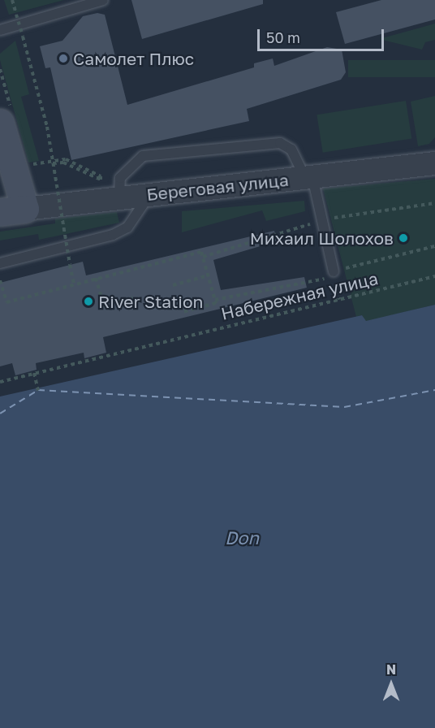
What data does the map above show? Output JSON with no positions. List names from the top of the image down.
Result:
{
  "streets": {
    "street": ["Береговая улица"],
    "path": ["Набережная улица"]
  },
  "water": ["Don"],
  "places": ["Самолет Плюс", "Михаил Шолохов", "River Station"],
  "scale_bar": "50 m",
  "north": "top"
}
